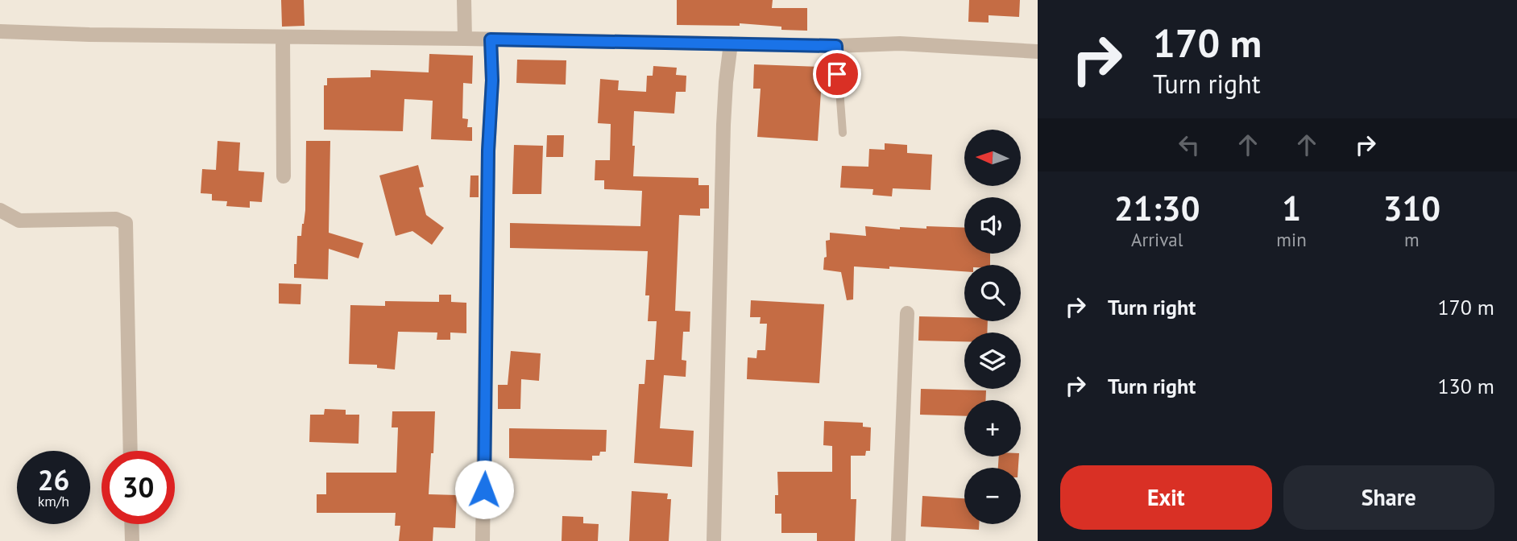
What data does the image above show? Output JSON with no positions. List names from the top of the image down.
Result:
{
  "north": "left",
  "page": {
    "turn": ["170 m", "Turn right"],
    "map_buttons": ["+", "−"],
    "eta": [
      "21:30",
      "Arrival",
      "1",
      "min",
      "310",
      "m"
    ],
    "list": [
      {
        "name": "Turn right",
        "value": "170 m"
      },
      {
        "name": "Turn right",
        "value": "130 m"
      }
    ],
    "speed": "26 km/h",
    "limit": "30",
    "buttons": ["Exit", "Share"]
  }
}
